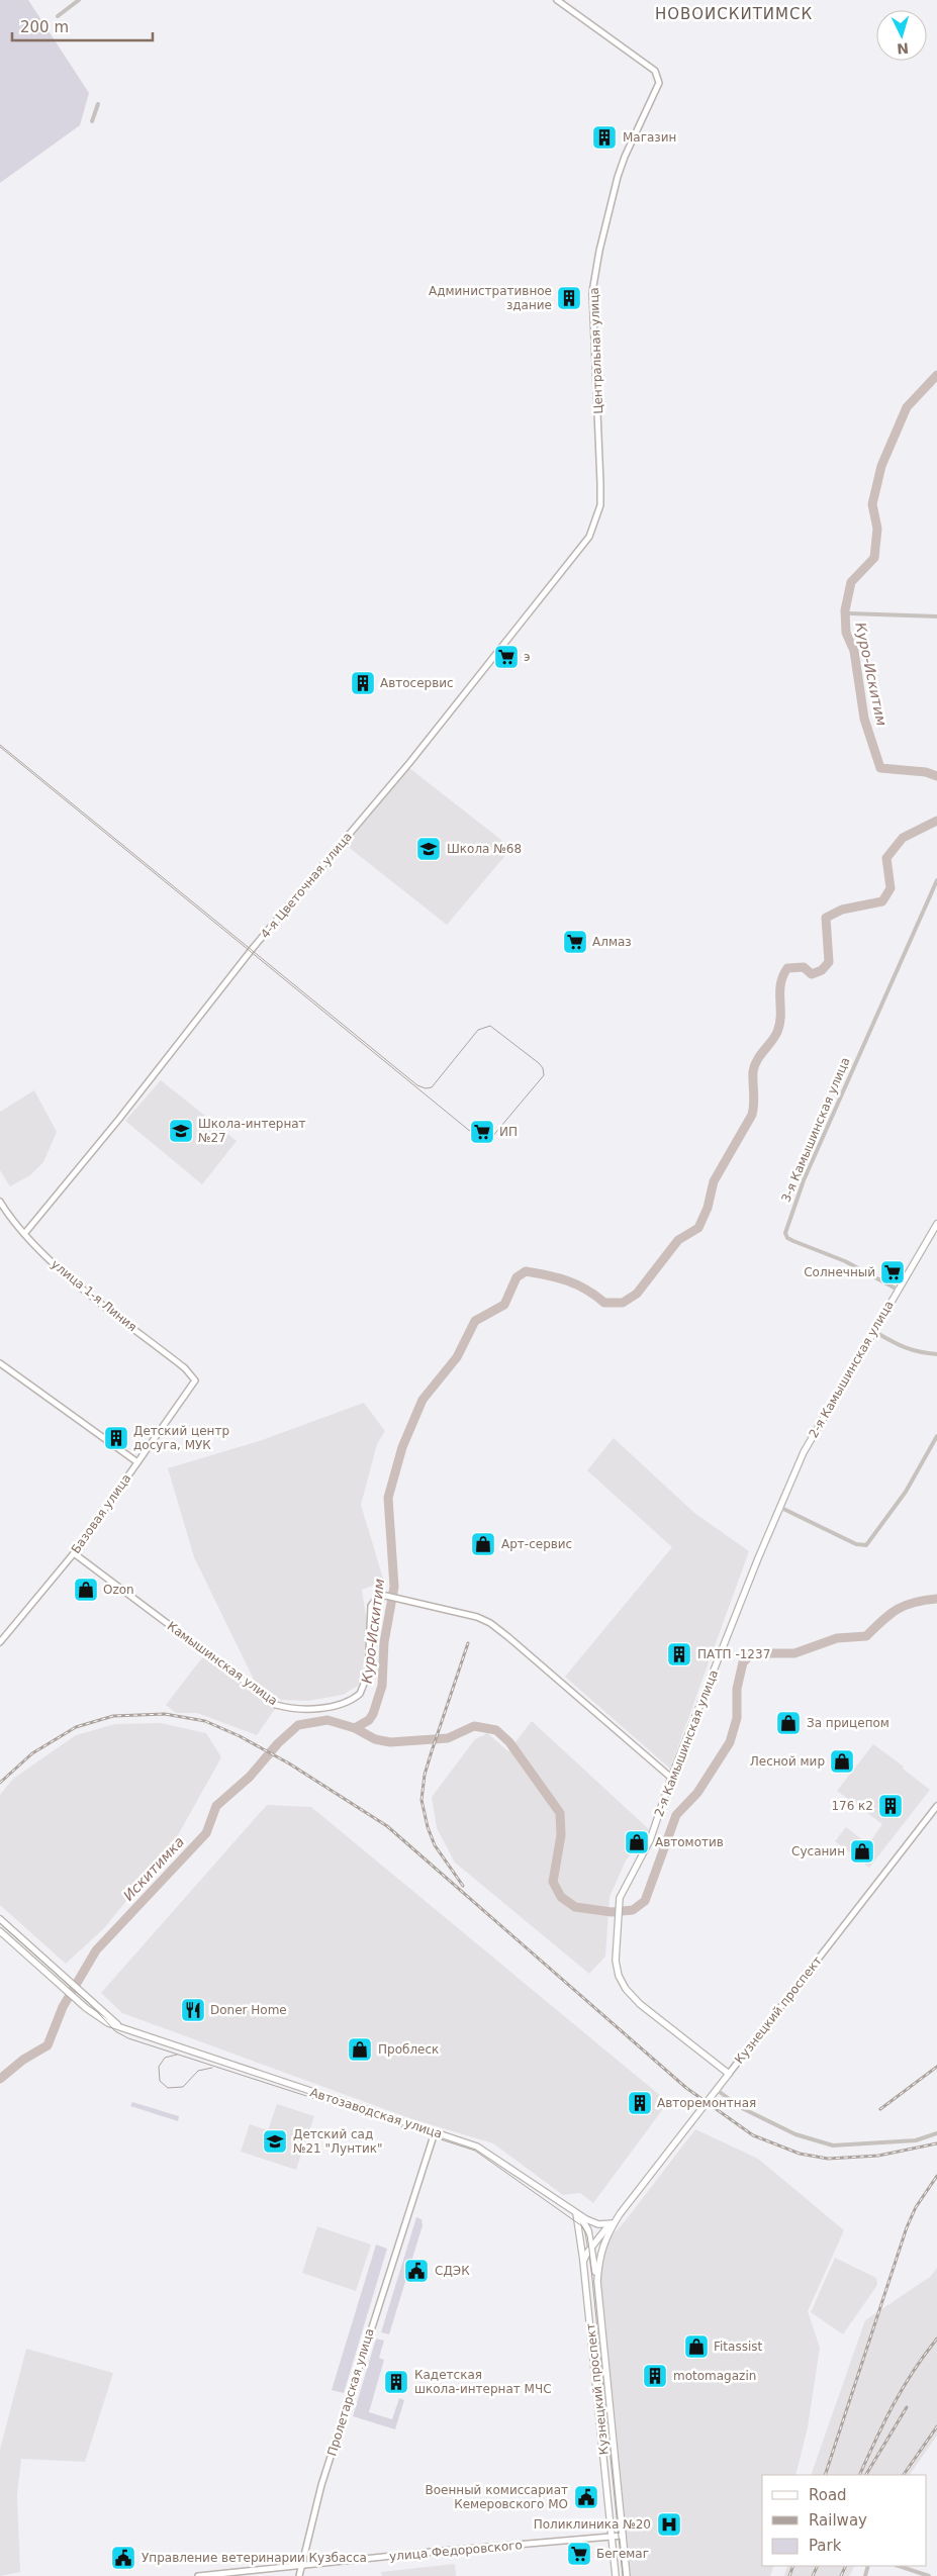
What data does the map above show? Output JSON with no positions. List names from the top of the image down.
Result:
{
  "streets": {
    "main road": ["2-я Камышинская улица", "Кузнецкий проспект", "Автозаводская улица"],
    "street": [
      "Центральная улица",
      "4-я Цветочная улица",
      "3-я Камышинская улица",
      "улица 1-я Линия",
      "Базовая улица",
      "Камышинская улица",
      "Пролетарская улица",
      "улица Федоровского"
    ]
  },
  "crossings": [
    ["Центральная улица", "4-я Цветочная улица"],
    ["4-я Цветочная улица", "улица 1-я Линия"],
    ["3-я Камышинская улица", "2-я Камышинская улица"],
    ["улица 1-я Линия", "Базовая улица"],
    ["2-я Камышинская улица", "Камышинская улица"],
    ["2-я Камышинская улица", "Кузнецкий проспект"],
    ["Базовая улица", "Камышинская улица"],
    ["Кузнецкий проспект", "Автозаводская улица"],
    ["Кузнецкий проспект", "улица Федоровского"],
    ["Автозаводская улица", "Пролетарская улица"],
    ["Пролетарская улица", "улица Федоровского"]
  ],
  "districts": ["НОВОИСКИТИМСК"],
  "water": ["Куро-Искитим", "Искитимка"],
  "places": {
    "building": [
      "Магазин",
      "Административное здание",
      "Автосервис",
      "Детский центр досуга, МУК",
      "ПАТП -1237",
      "176 к2",
      "Авторемонтная",
      "motomagazin",
      "Кадетская школа-интернат МЧС"
    ],
    "supermarket": [
      "э",
      "Алмаз",
      "ИП",
      "Солнечный",
      "Бегемаг"
    ],
    "school or university": ["Школа №68", "Школа-интернат №27", "Детский сад №21 \"Лунтик\""],
    "shop": [
      "Арт-сервис",
      "Ozon",
      "За прицепом",
      "Лесной мир",
      "Автомотив",
      "Сусанин",
      "Проблеск",
      "Fitassist"
    ],
    "restaurant": ["Doner Home"],
    "public building": ["СДЭК", "Военный комиссариат Кемеровского МО", "Управление ветеринарии Кузбасса"],
    "hospital": ["Поликлиника №20"]
  },
  "legend": ["Road", "Railway", "Park"],
  "scale_bar": "200 m",
  "north": "bottom"
}
